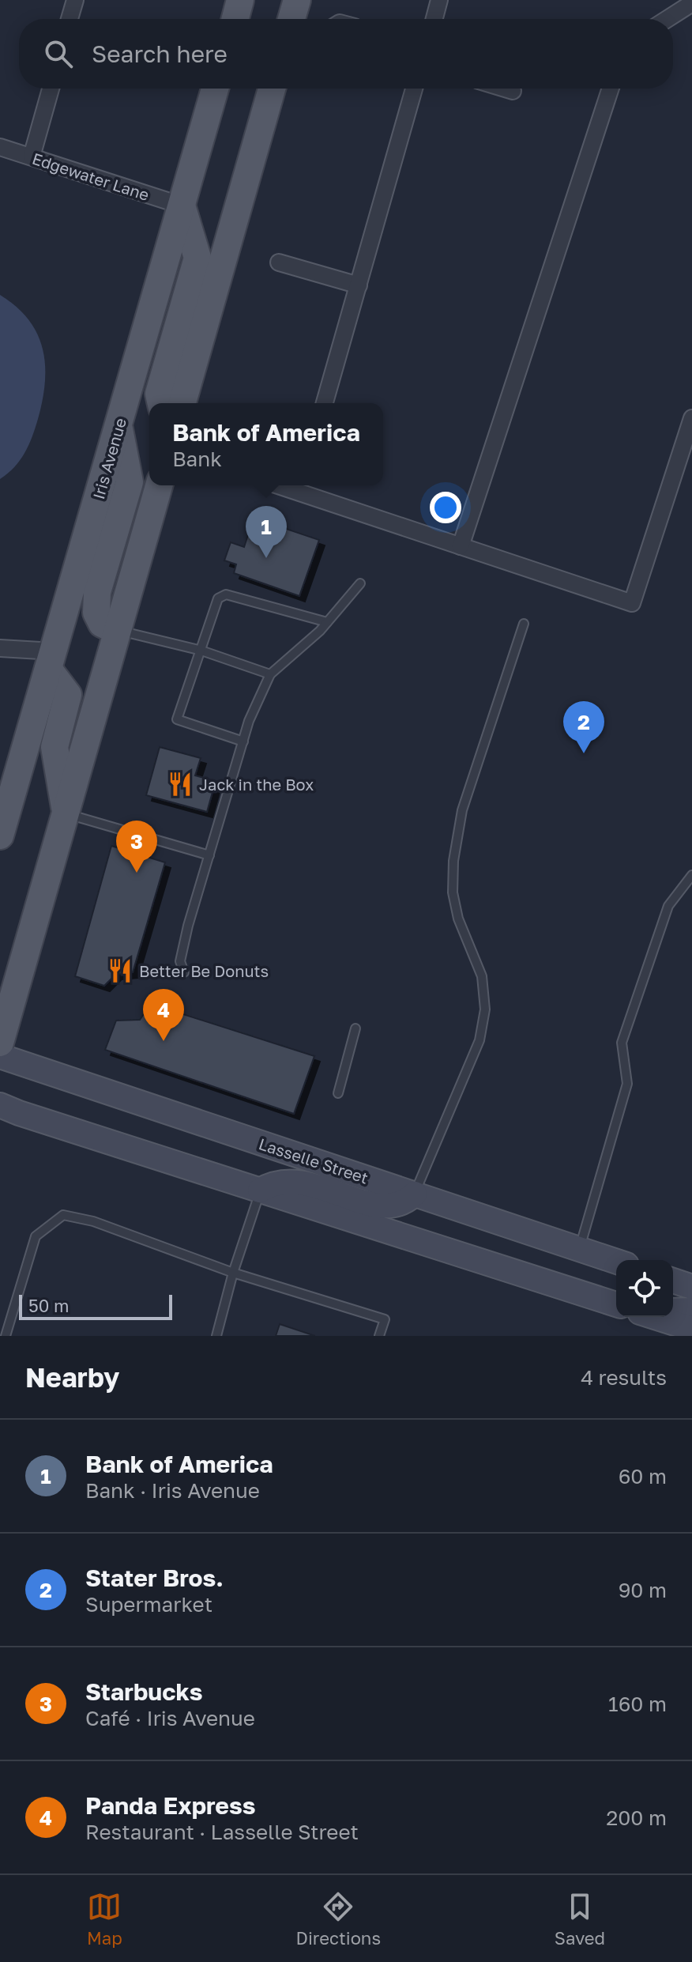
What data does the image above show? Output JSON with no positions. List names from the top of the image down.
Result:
{
  "streets": {
    "main road": ["Iris Avenue", "Lasselle Street"],
    "street": ["Edgewater Lane"]
  },
  "crossings": [
    ["Edgewater Lane", "Iris Avenue"]
  ],
  "places": {
    "restaurant": ["Jack in the Box", "Better Be Donuts"]
  },
  "scale_bar": "50 m",
  "page": {
    "search": "Search here",
    "popup": ["Bank of America", "Bank"],
    "pins": [
      "1",
      "2",
      "3",
      "4"
    ],
    "scale": "50 m",
    "heading": ["Nearby", "4 results"],
    "list": [
      {
        "mark": "1",
        "name": "Bank of America",
        "note": "Bank · Iris Avenue",
        "value": "60 m"
      },
      {
        "mark": "2",
        "name": "Stater Bros.",
        "note": "Supermarket",
        "value": "90 m"
      },
      {
        "mark": "3",
        "name": "Starbucks",
        "note": "Café · Iris Avenue",
        "value": "160 m"
      },
      {
        "mark": "4",
        "name": "Panda Express",
        "note": "Restaurant · Lasselle Street",
        "value": "200 m"
      }
    ],
    "nav": ["Map", "Directions", "Saved"]
  }
}
